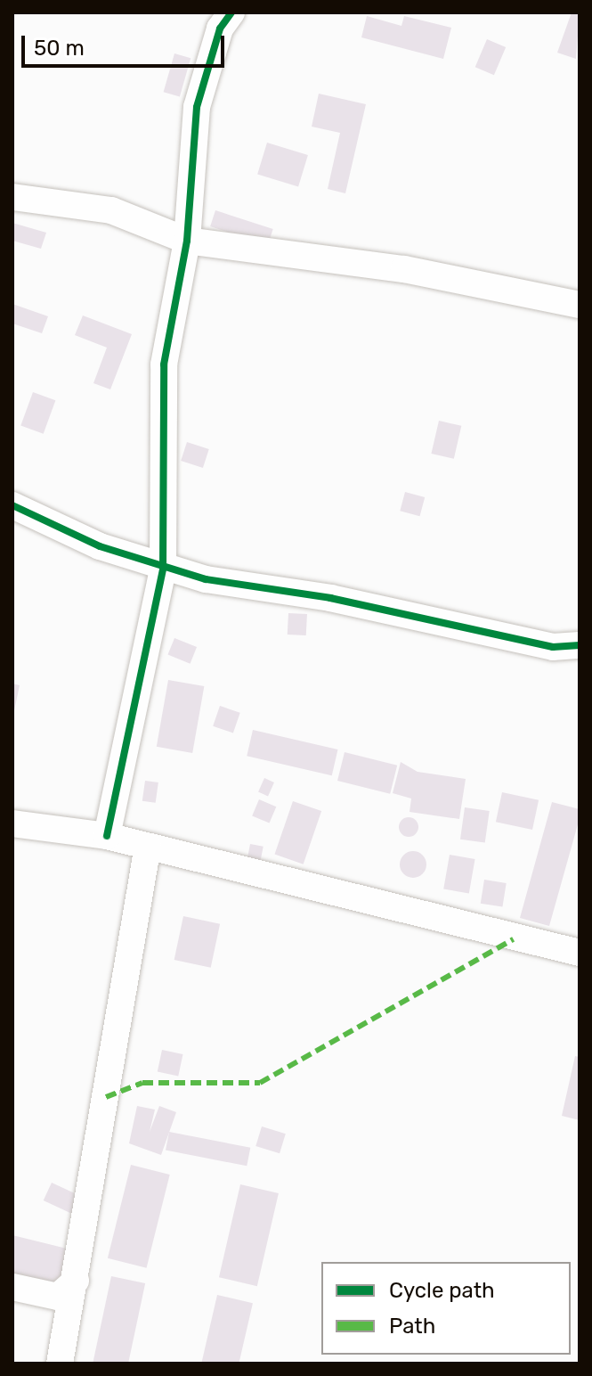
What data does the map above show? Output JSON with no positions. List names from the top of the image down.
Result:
{
  "legend": ["Cycle path", "Path"],
  "scale_bar": "50 m"
}
